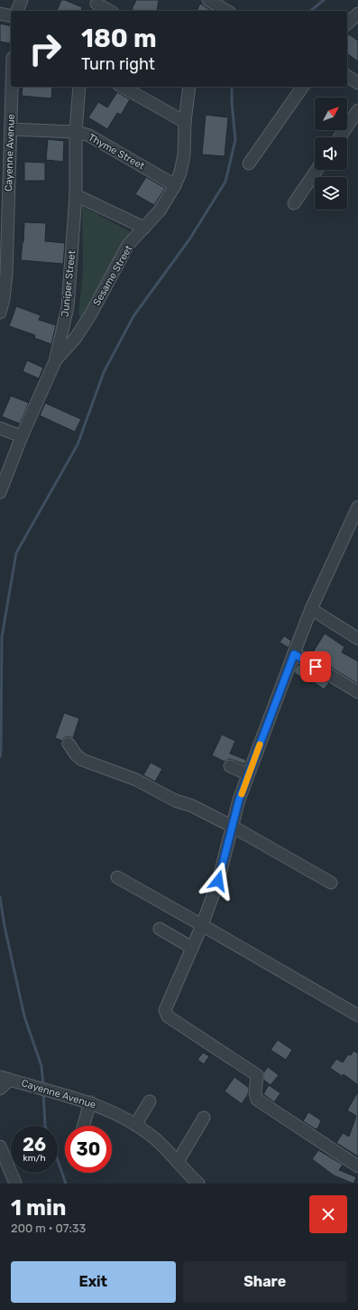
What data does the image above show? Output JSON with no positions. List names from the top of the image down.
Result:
{
  "streets": {
    "street": [
      "Thyme Street",
      "Cayenne Avenue",
      "Sesame Street",
      "Juniper Street"
    ]
  },
  "crossings": [
    ["Thyme Street", "Cayenne Avenue"],
    ["Thyme Street", "Sesame Street"],
    ["Thyme Street", "Juniper Street"],
    ["Sesame Street", "Juniper Street"]
  ],
  "north": "top right",
  "page": {
    "turn": ["180 m", "Turn right"],
    "speed": "26 km/h",
    "limit": "30",
    "heading": ["1 min", "200 m · 07:33"],
    "buttons": ["Exit", "Share"]
  }
}
